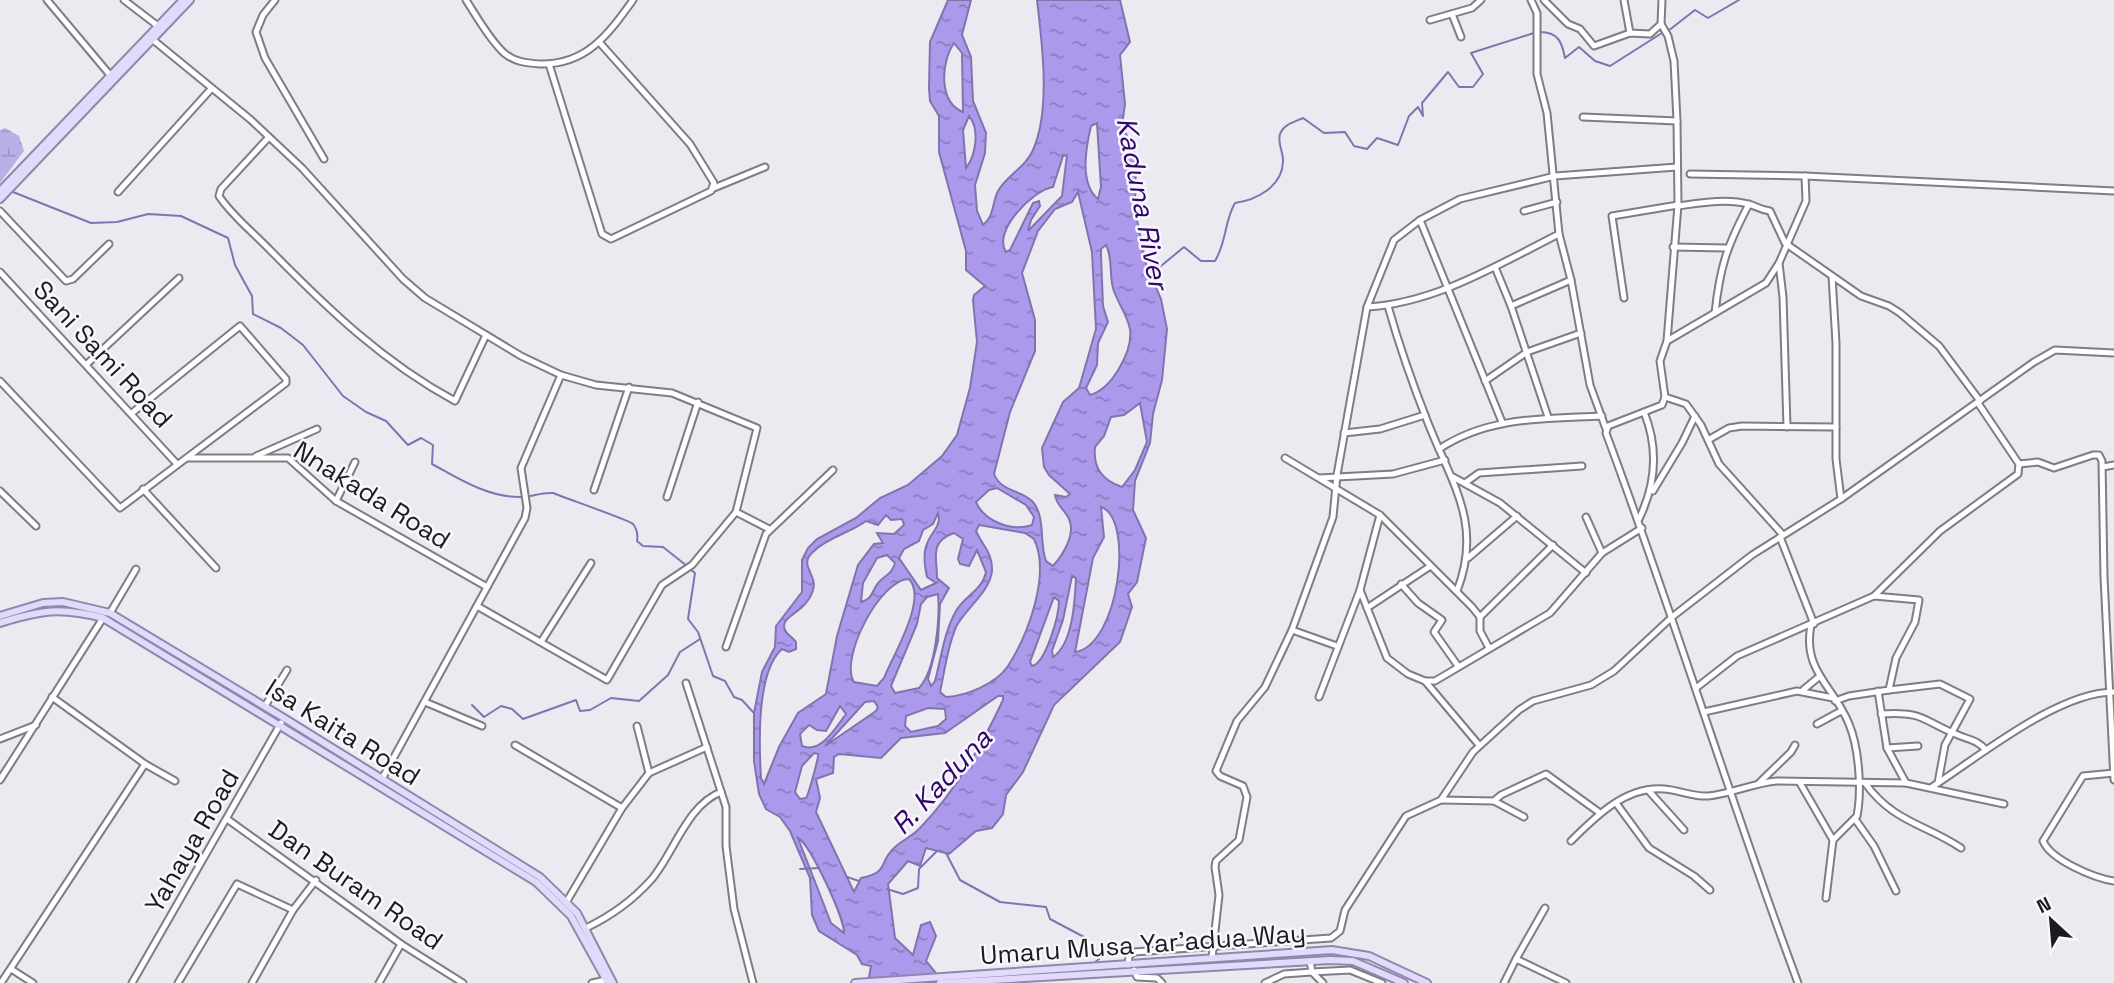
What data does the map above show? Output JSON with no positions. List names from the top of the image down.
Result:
{
  "streets": {
    "main road": ["Isa Kaita Road", "Umaru Musa Yar'adua Way"],
    "street": [
      "Sani Sami Road",
      "Nnakada Road",
      "Yahaya Road",
      "Dan Buram Road"
    ]
  },
  "crossings": [
    ["Isa Kaita Road", "Yahaya Road"],
    ["Yahaya Road", "Dan Buram Road"]
  ],
  "water": ["Kaduna River", "R. Kaduna"],
  "north": "top left"
}
